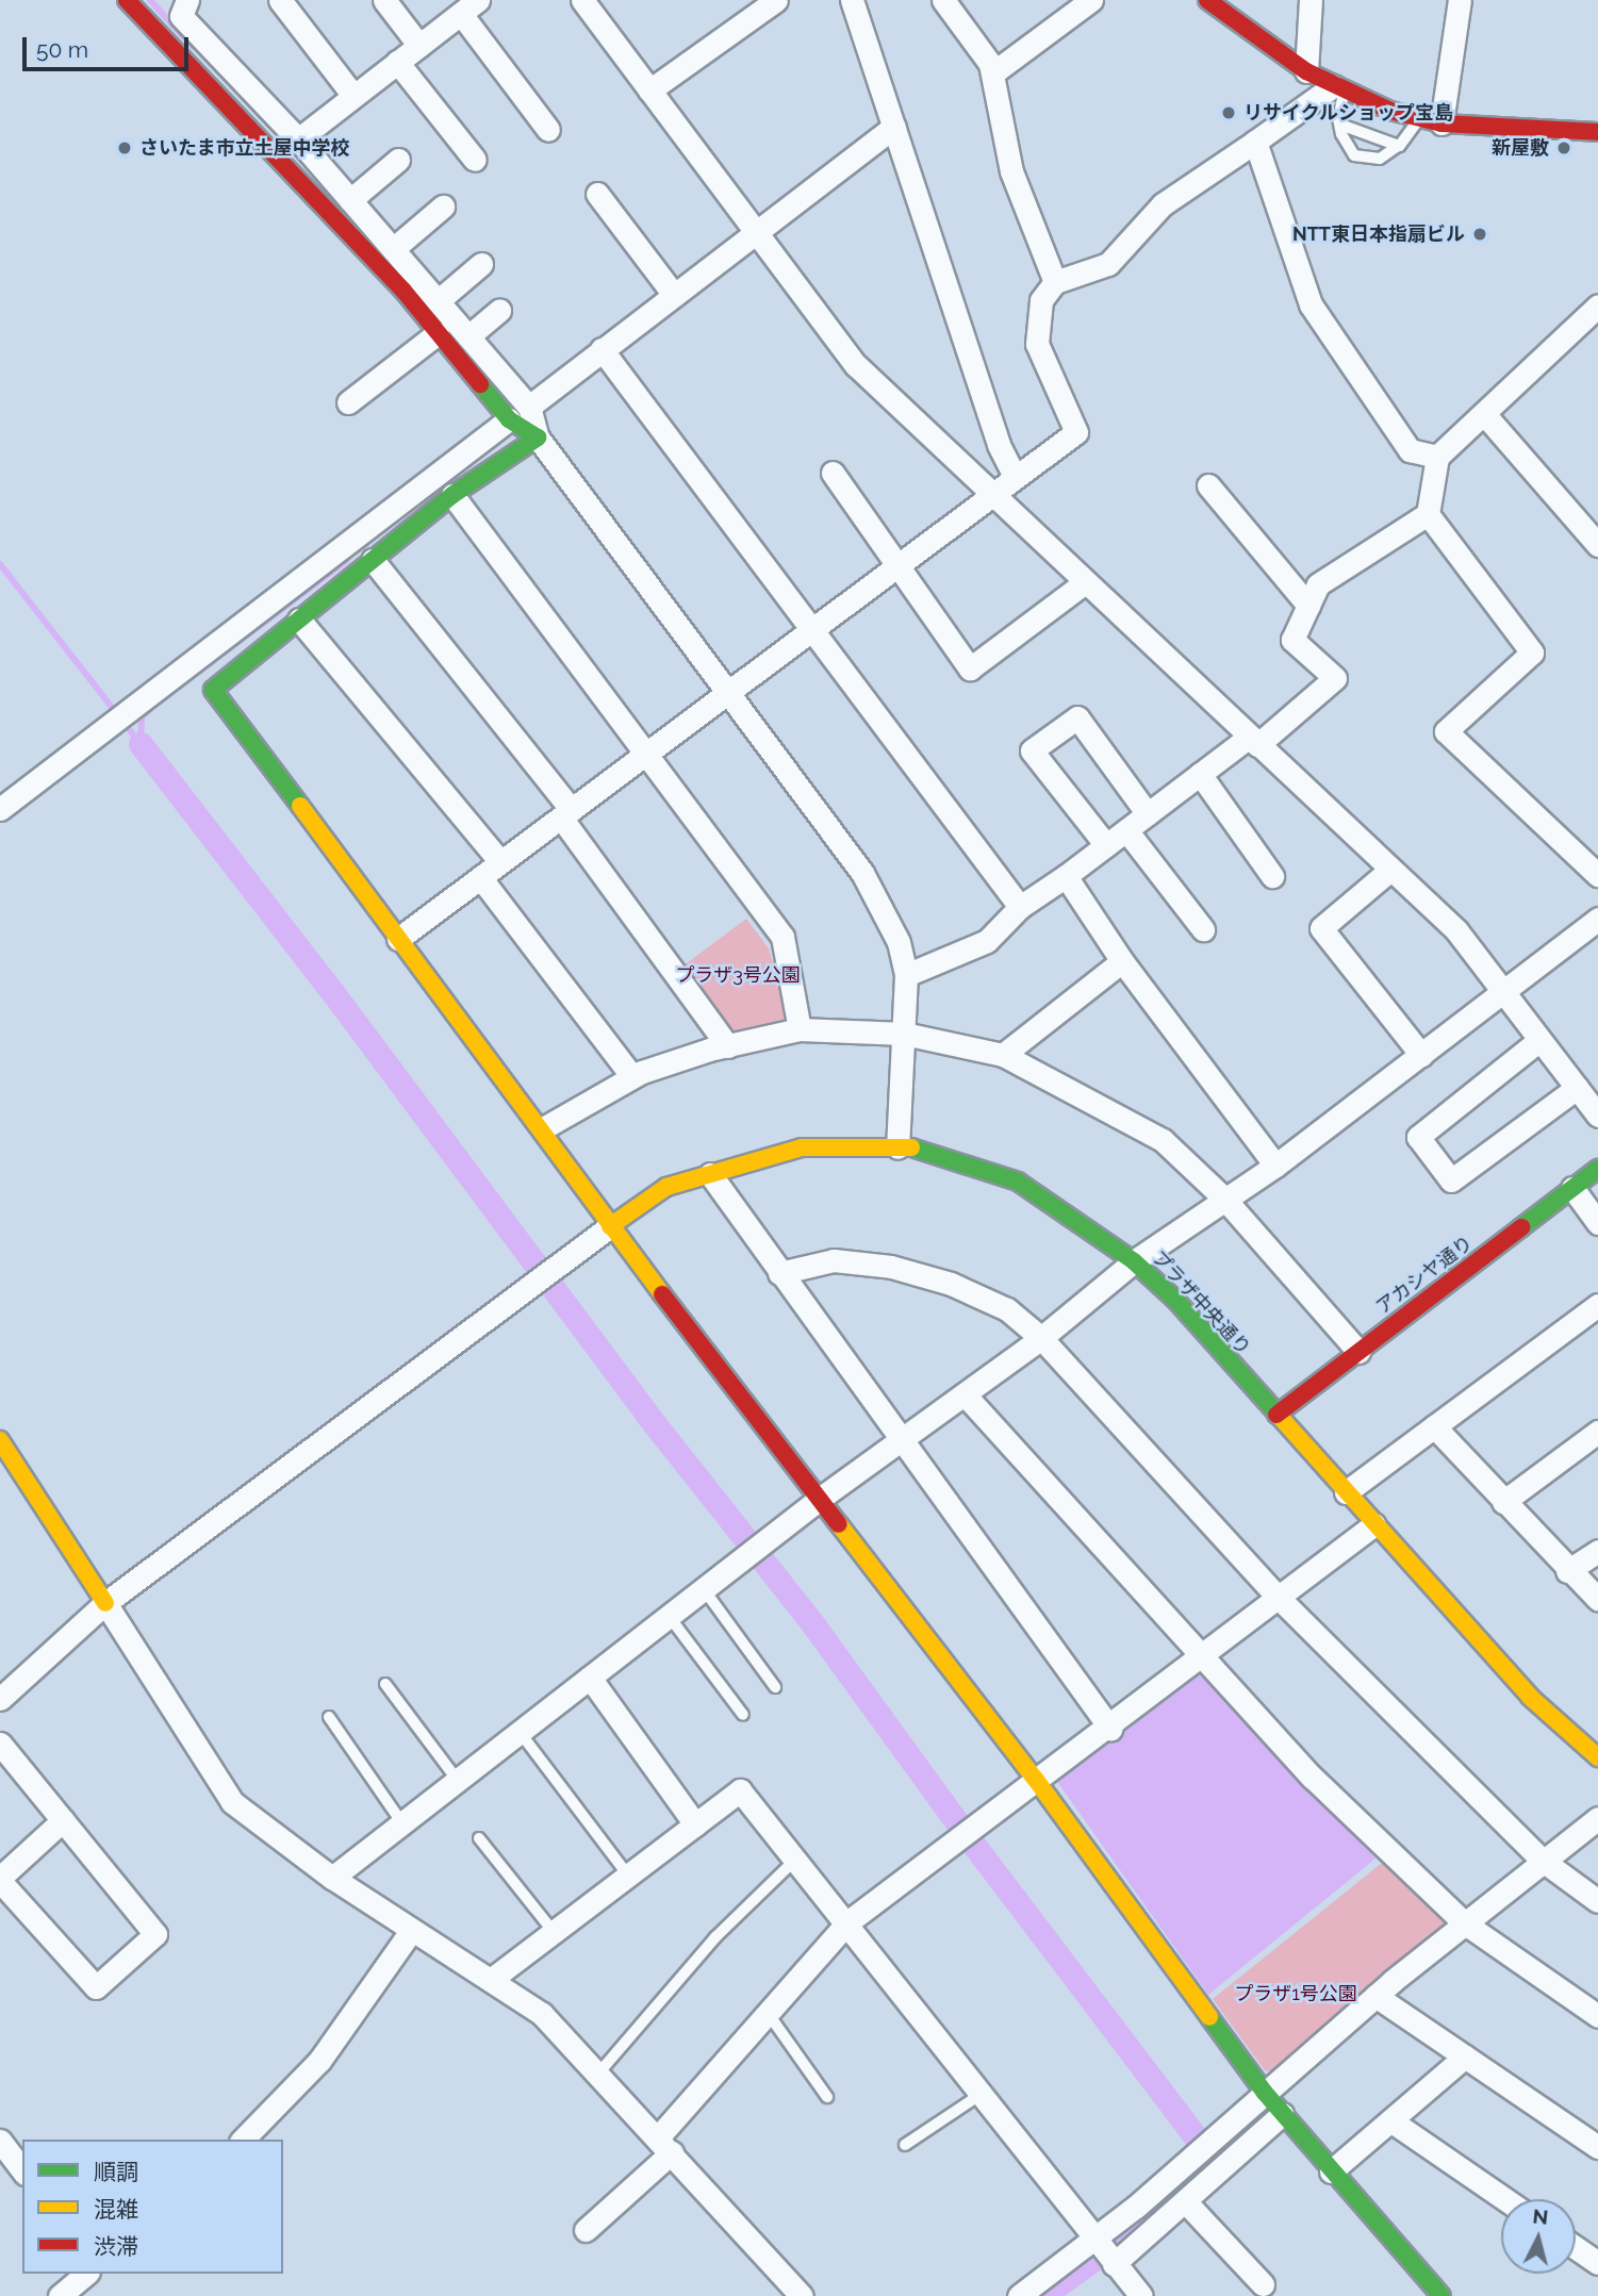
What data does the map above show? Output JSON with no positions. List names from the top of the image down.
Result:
{
  "streets": {
    "street": ["アカシヤ通り", "プラザ中央通り"]
  },
  "crossings": [
    ["アカシヤ通り", "プラザ中央通り"]
  ],
  "parks": ["プラザ3号公園", "プラザ1号公園"],
  "places": [
    "リサイクルショップ宝島",
    "さいたま市立土屋中学校",
    "新屋敷",
    "NTT東日本指扇ビル"
  ],
  "legend": ["順調", "混雑", "渋滞"],
  "scale_bar": "50 m",
  "north": "top"
}
